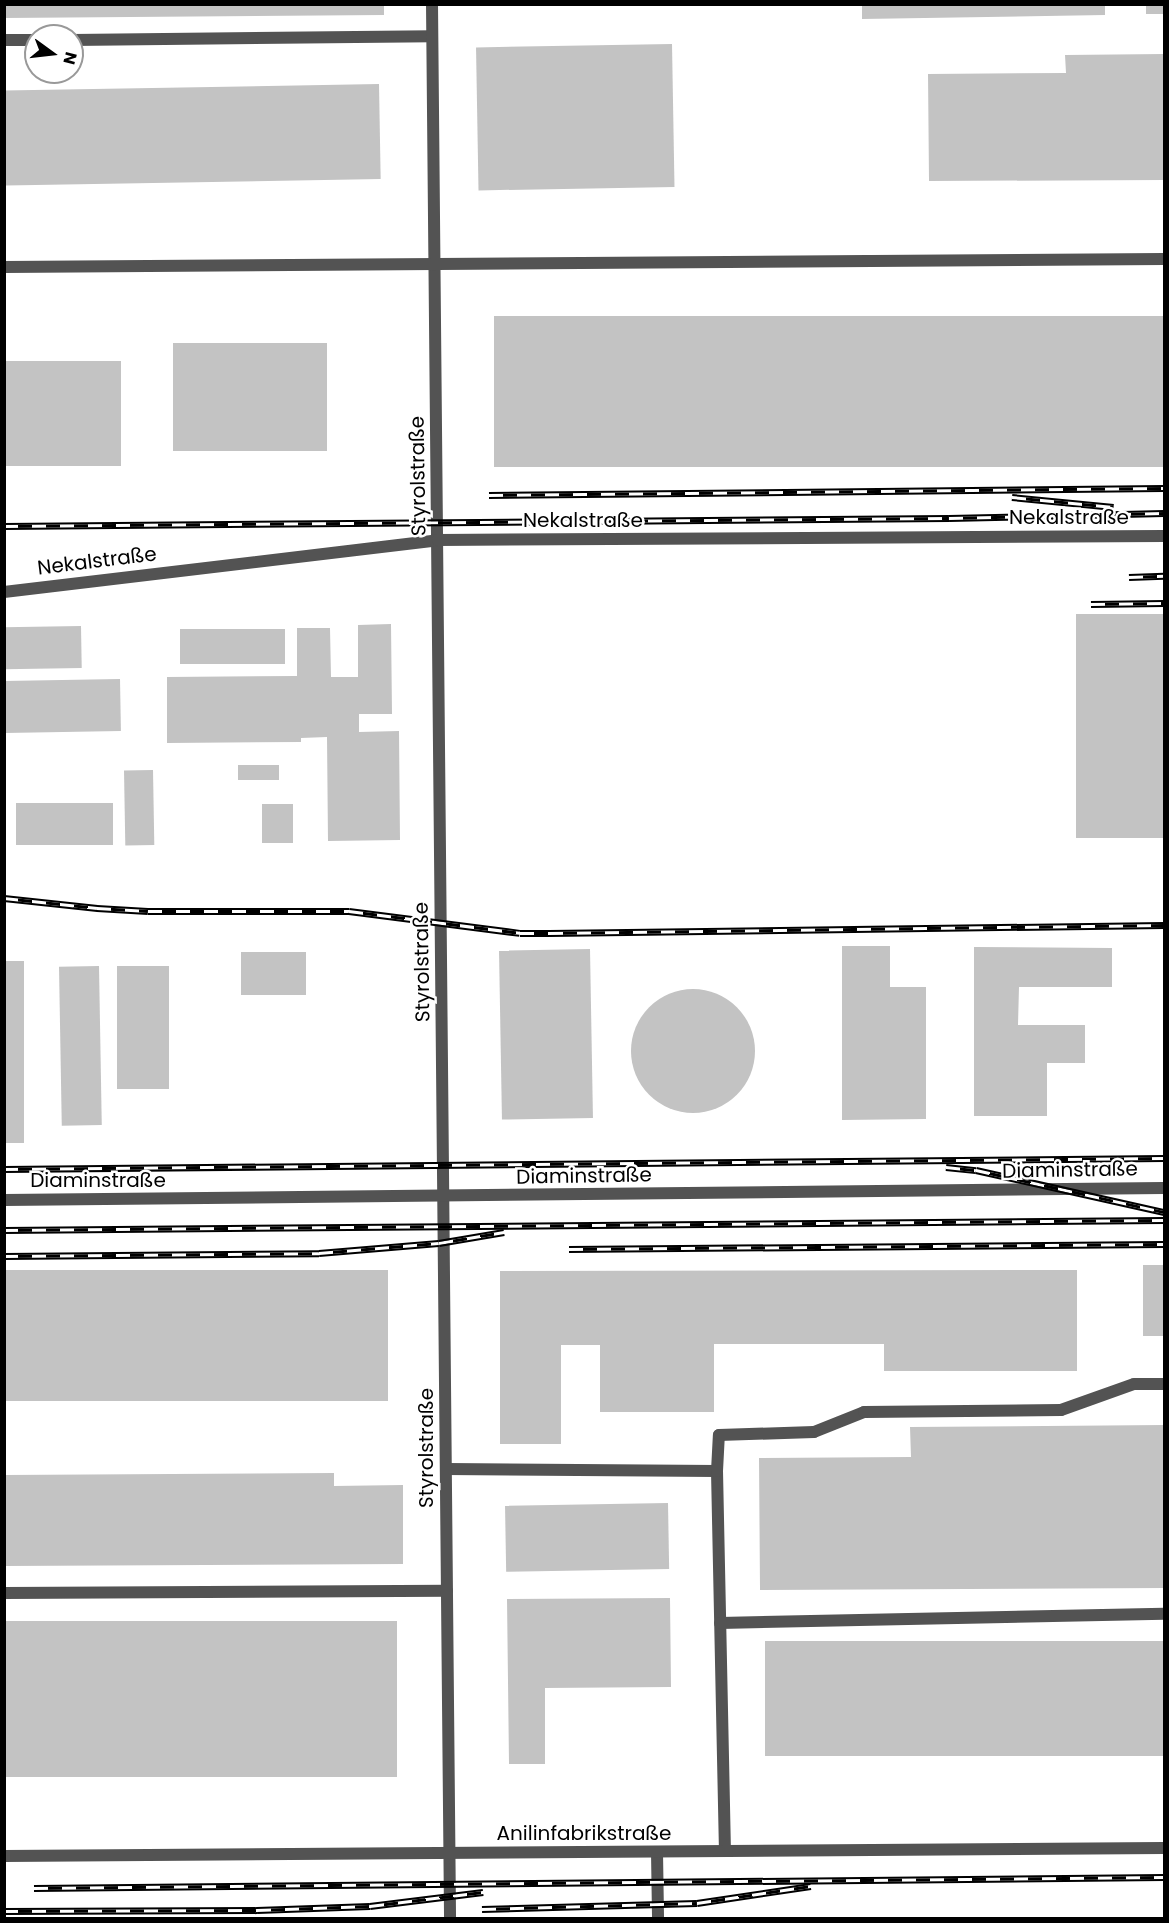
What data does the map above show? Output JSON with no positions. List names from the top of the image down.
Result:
{
  "streets": {
    "street": [
      "Styrolstraße",
      "Nekalstraße",
      "Diaminstraße",
      "Anilinfabrikstraße"
    ]
  },
  "crossings": [
    ["Styrolstraße", "Nekalstraße"],
    ["Styrolstraße", "Diaminstraße"],
    ["Styrolstraße", "Anilinfabrikstraße"]
  ],
  "north": "right"
}
